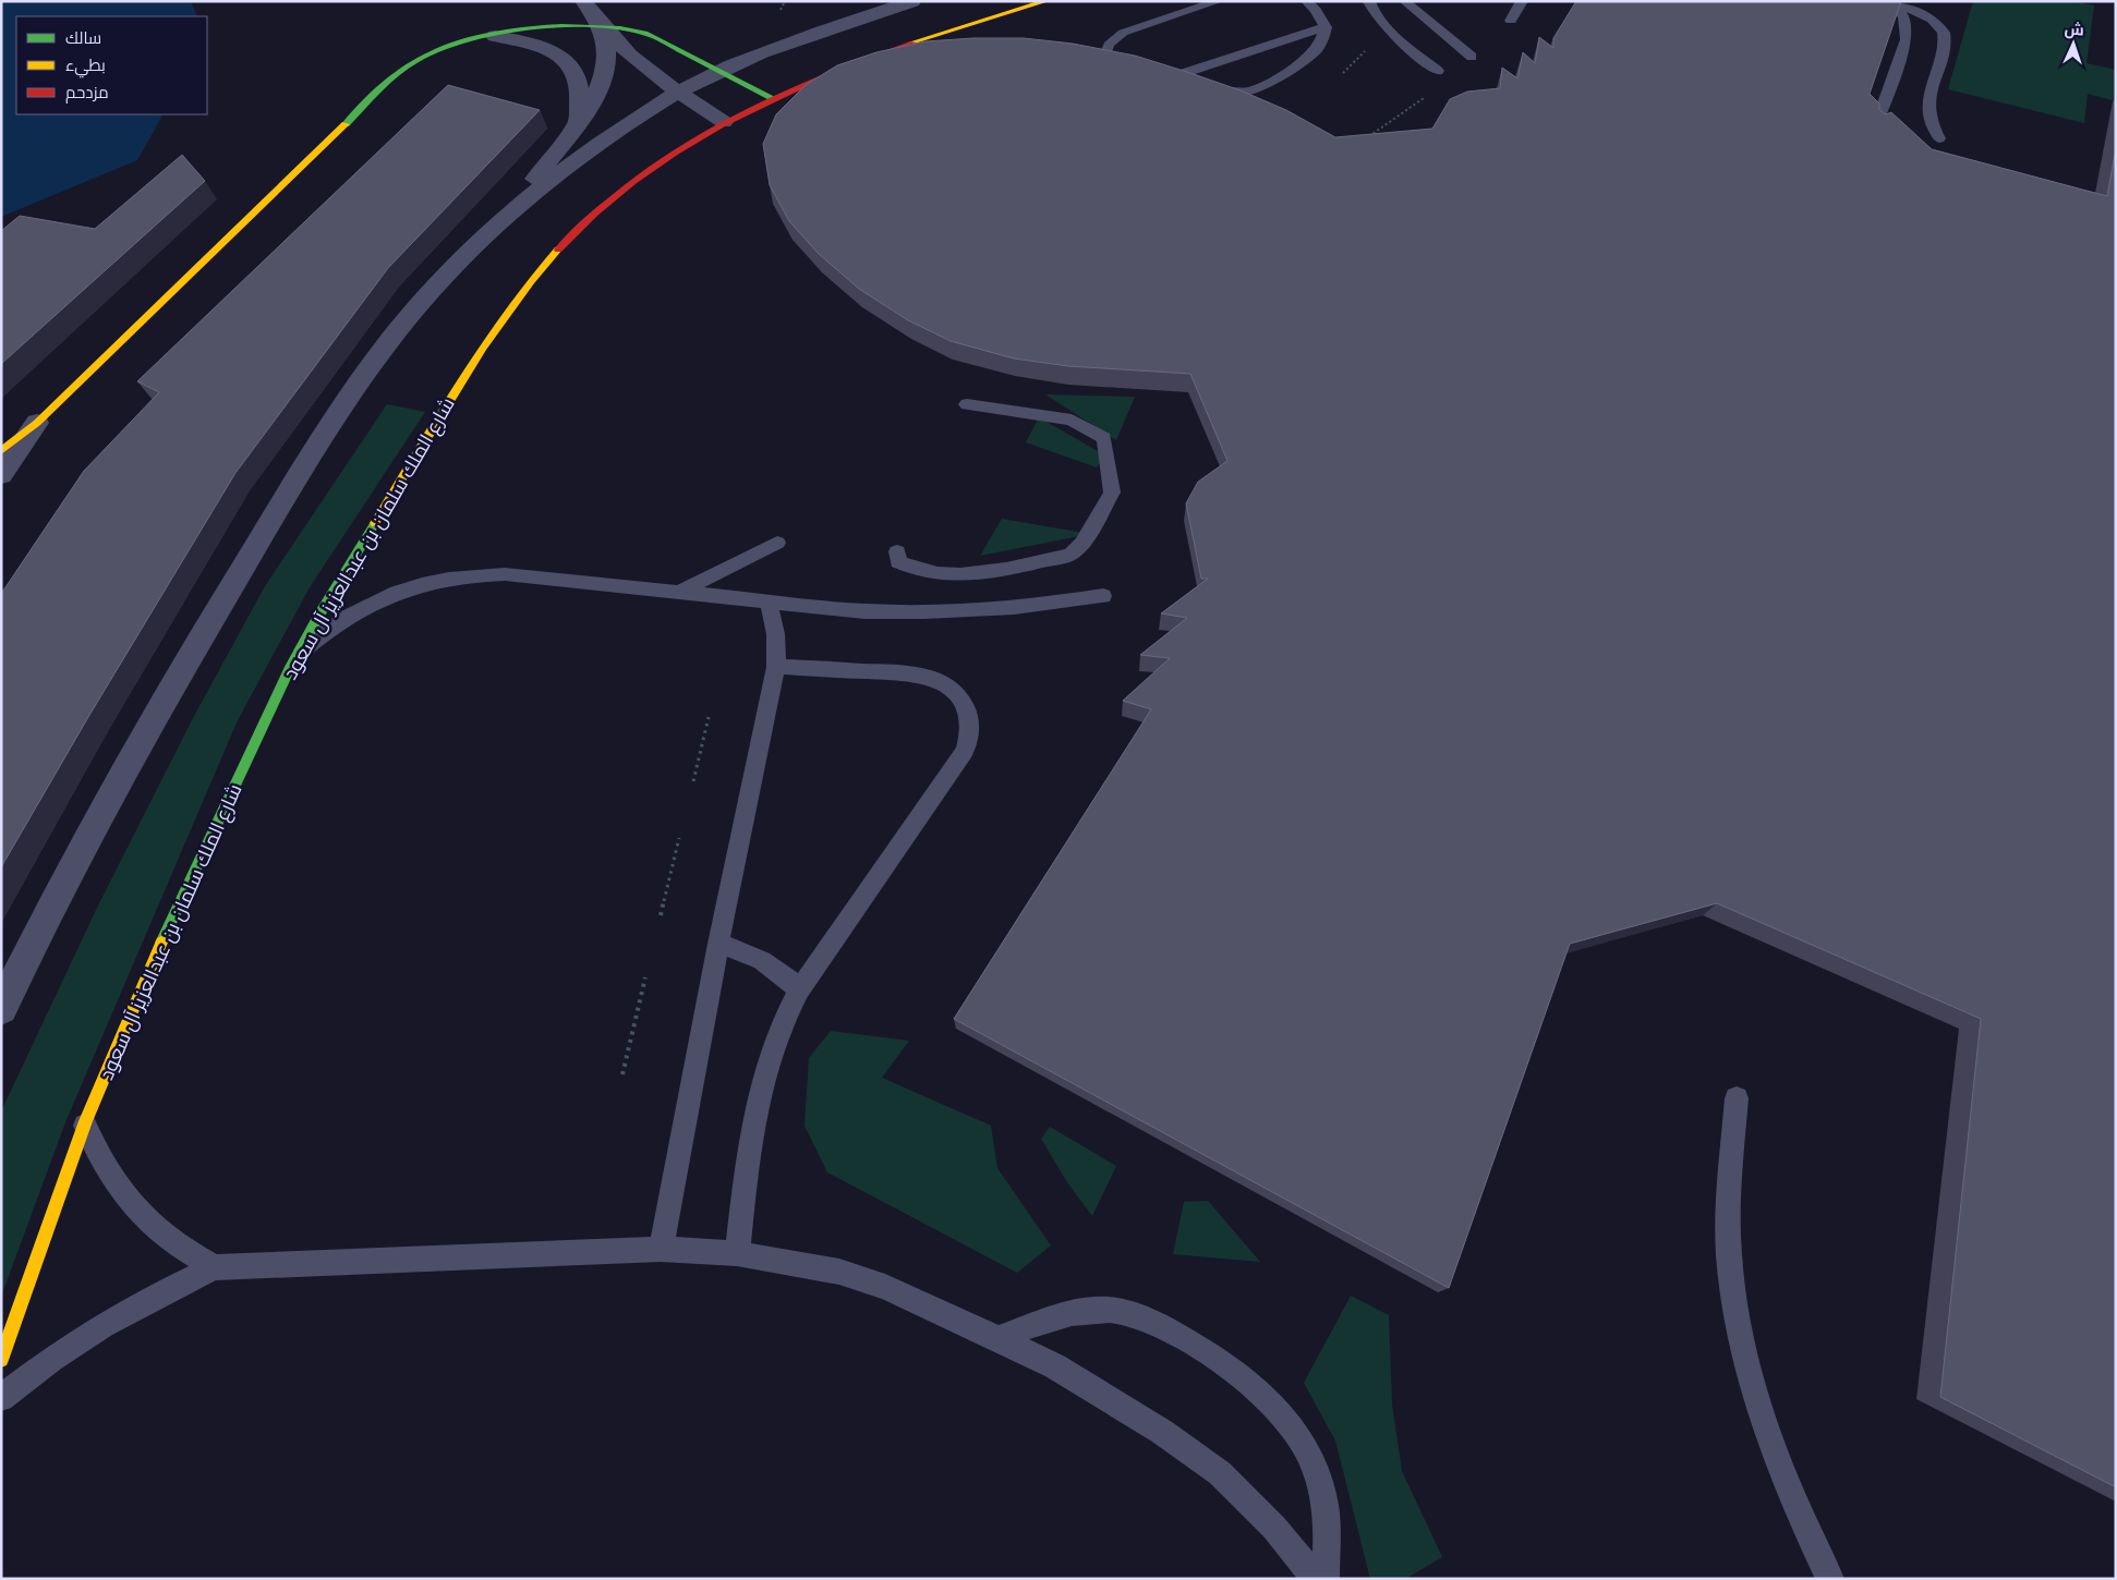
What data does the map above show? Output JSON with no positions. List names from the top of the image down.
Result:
{
  "streets": {
    "street": ["شارع الملك سلمان بن عبدالعزيز آل سعود"]
  },
  "legend": ["سالك", "بطيء", "مزدحم"],
  "north": "top"
}
